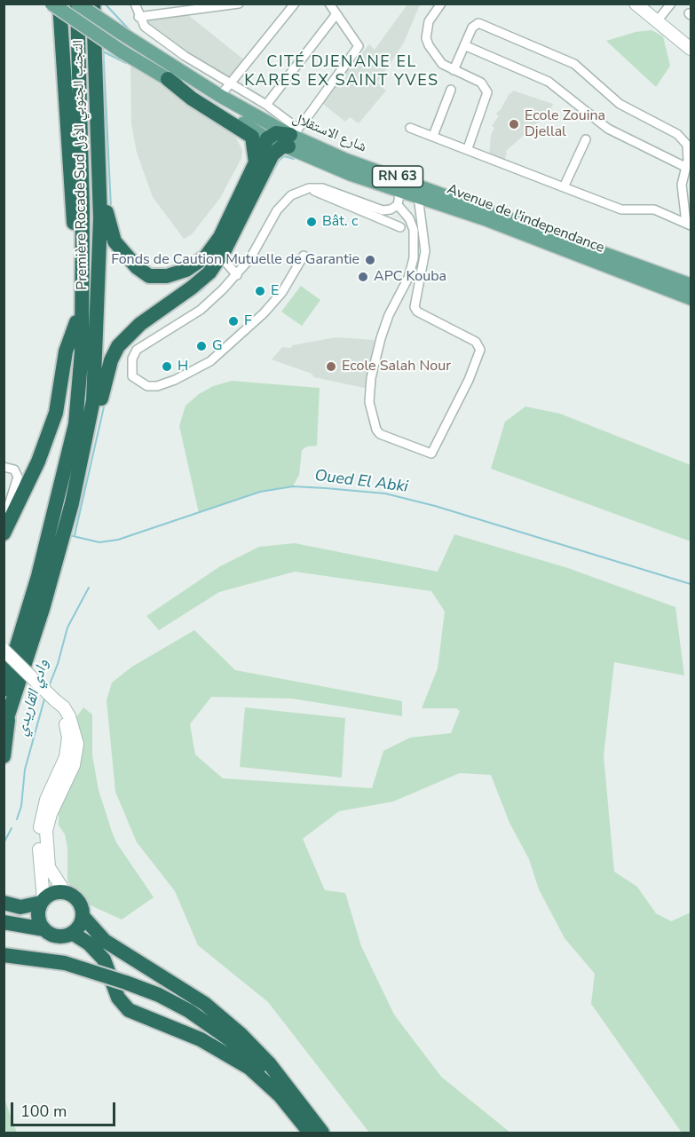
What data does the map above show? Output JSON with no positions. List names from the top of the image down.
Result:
{
  "streets": {
    "highway": ["Première Rocade Sud التجنب الجنوبي الأول"],
    "main road": ["شارع الاستقلال", "RN 63", "Avenue de l'independance"]
  },
  "crossings": [
    ["شارع الاستقلال", "Première Rocade Sud التجنب الجنوبي الأول"],
    ["شارع الاستقلال", "Avenue de l'independance"]
  ],
  "districts": ["CITÉ DJENANE EL KARES EX SAINT YVES"],
  "water": ["Oued El Abki", "وادي القاريدي"],
  "places": [
    "Ecole Zouina Djellal",
    "Bât. c",
    "Fonds de Caution Mutuelle de Garantie",
    "APC Kouba",
    "E",
    "F",
    "G",
    "H",
    "Ecole Salah Nour"
  ],
  "scale_bar": "100 m"
}
